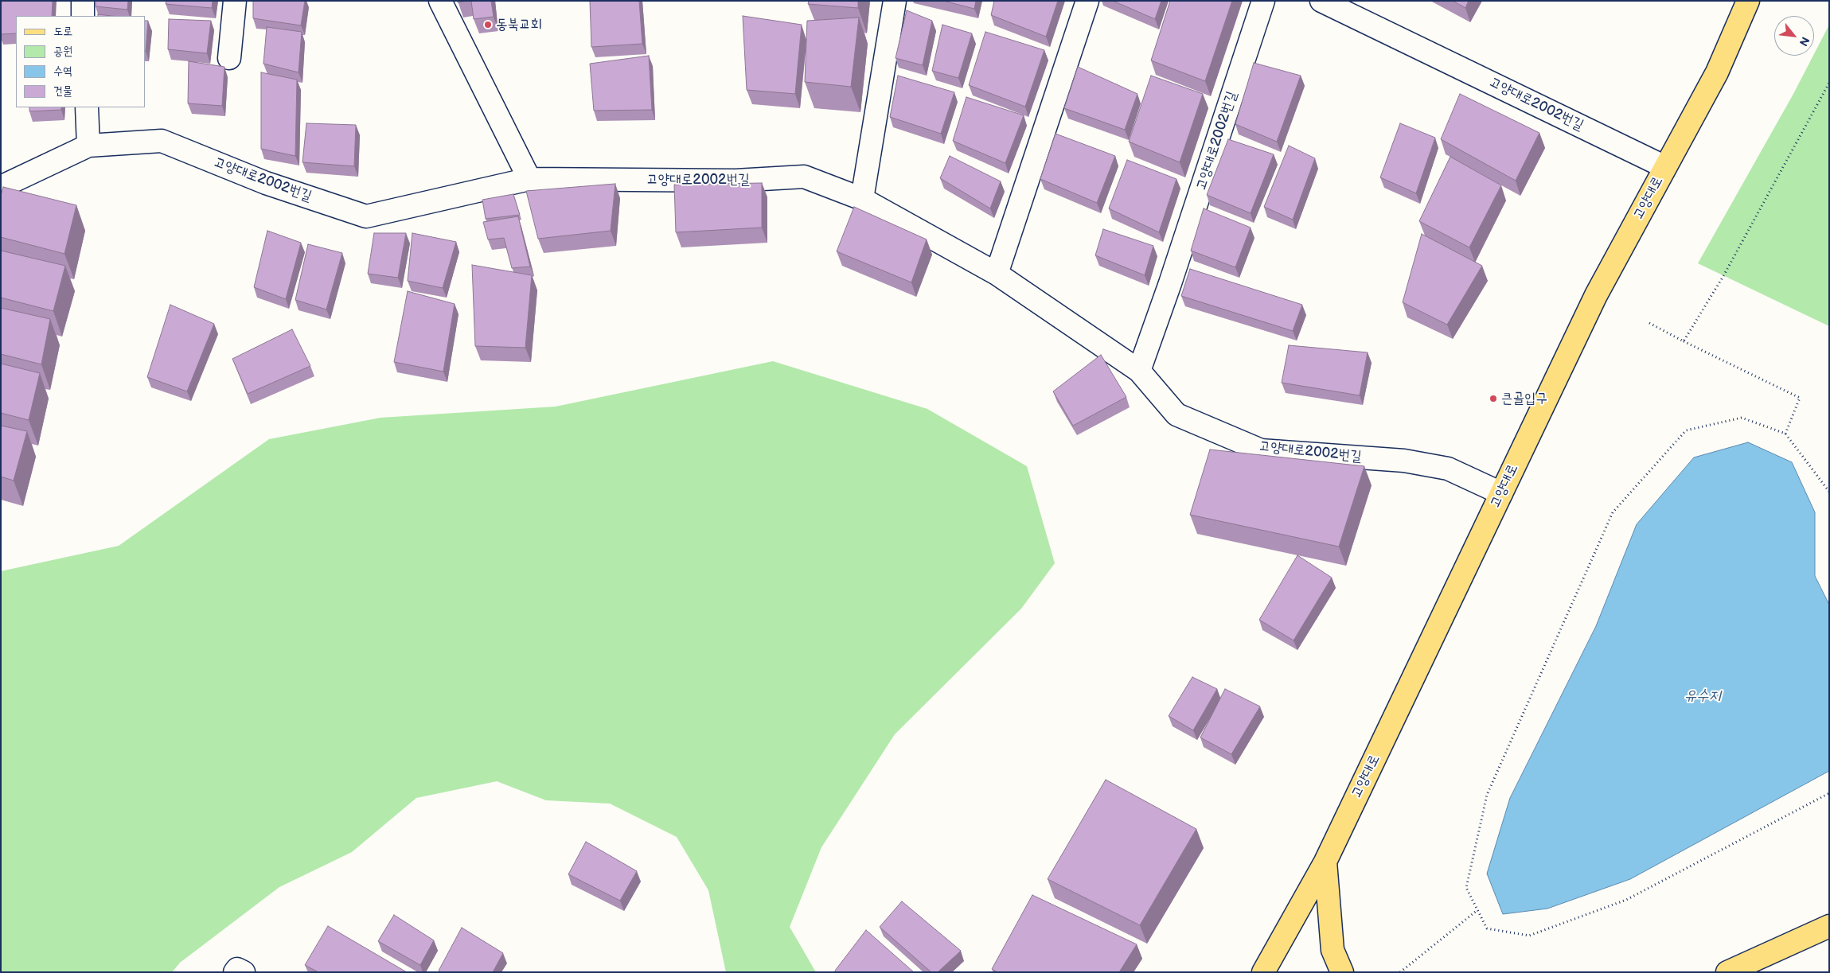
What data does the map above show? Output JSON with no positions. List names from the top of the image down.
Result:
{
  "streets": {
    "main road": ["고양대로"],
    "street": ["고양대로2002번길"]
  },
  "crossings": [
    ["고양대로2002번길", "고양대로"]
  ],
  "water": ["유수지"],
  "places": ["동북교회", "큰골입구"],
  "legend": [
    "도로",
    "공원",
    "수역",
    "건물"
  ],
  "north": "bottom right"
}
